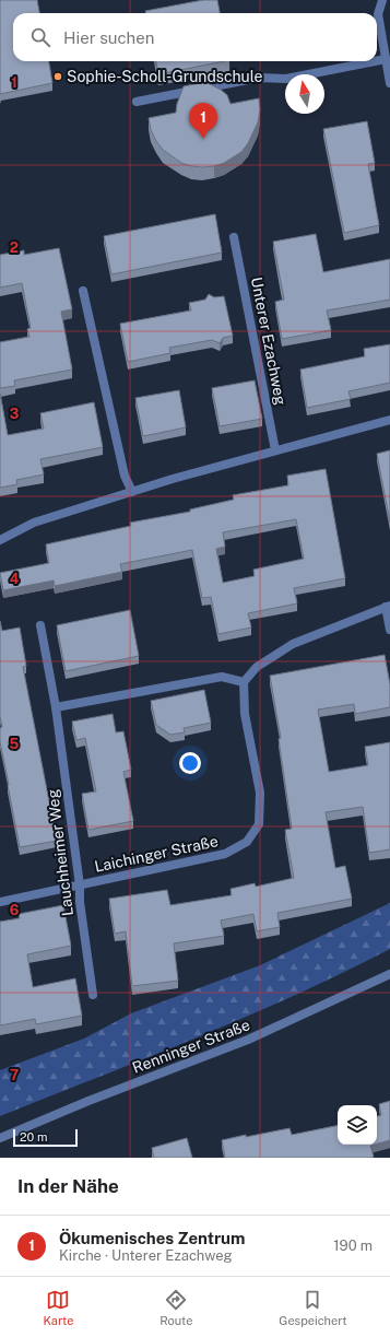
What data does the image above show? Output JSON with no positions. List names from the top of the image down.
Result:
{
  "streets": {
    "street": [
      "Unterer Ezachweg",
      "Lauchheimer Weg",
      "Laichinger Straße",
      "Renninger Straße"
    ]
  },
  "crossings": [
    ["Lauchheimer Weg", "Laichinger Straße"]
  ],
  "places": ["Sophie-Scholl-Grundschule"],
  "scale_bar": "20 m",
  "north": "top",
  "page": {
    "search": "Hier suchen",
    "pins": "1",
    "scale": "20 m",
    "heading": "In der Nähe",
    "list": [
      {
        "mark": "1",
        "name": "Ökumenisches Zentrum",
        "note": "Kirche · Unterer Ezachweg",
        "value": "190 m"
      }
    ],
    "nav": ["Karte", "Route", "Gespeichert"]
  },
  "grid": {
    "rows": [
      "1",
      "2",
      "3",
      "4",
      "5",
      "6",
      "7"
    ]
  }
}
